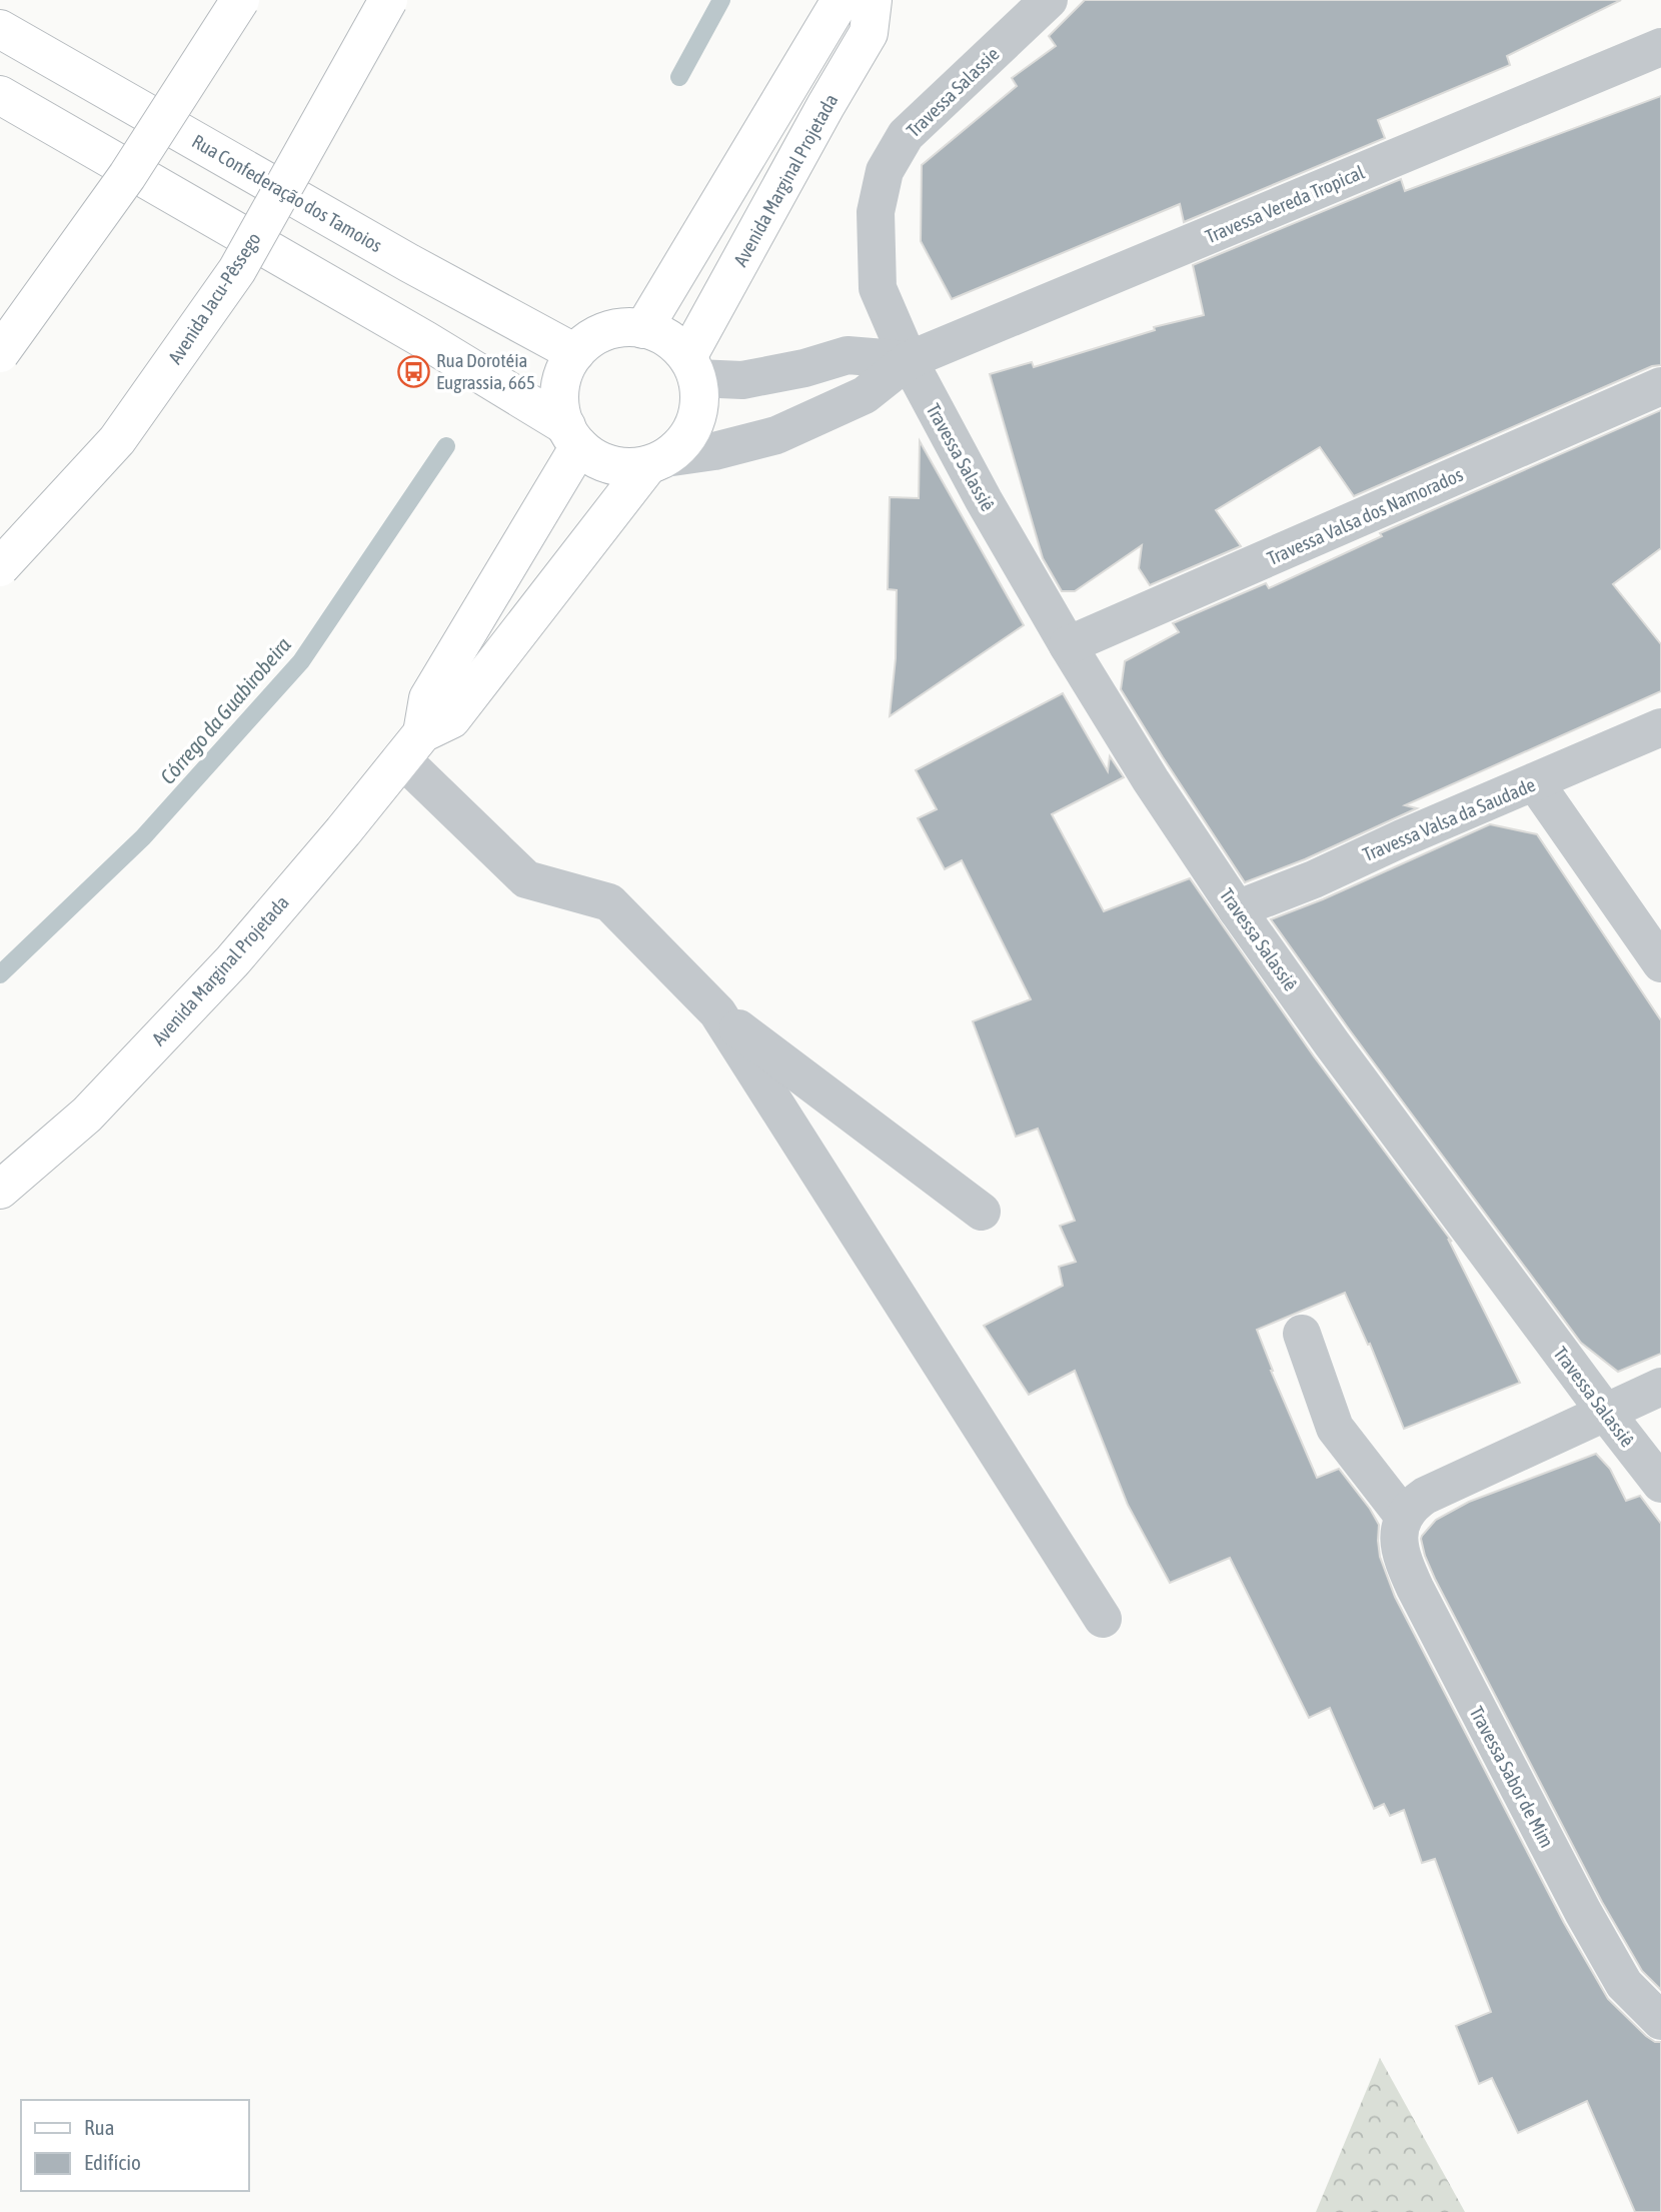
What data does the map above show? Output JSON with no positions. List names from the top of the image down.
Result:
{
  "streets": {
    "main road": ["Avenida Marginal Projetada", "Rua Confederação dos Tamoios", "Avenida Jacu-Pêssego"],
    "street": [
      "Travessa Salassie",
      "Travessa Vereda Tropical",
      "Travessa Salassiê",
      "Travessa Valsa dos Namorados",
      "Travessa Valsa da Saudade",
      "Travessa Sabor de Mim"
    ]
  },
  "crossings": [
    ["Travessa Salassie", "Travessa Vereda Tropical"],
    ["Travessa Salassie", "Travessa Salassiê"],
    ["Avenida Marginal Projetada", "Rua Confederação dos Tamoios"],
    ["Avenida Marginal Projetada", "Travessa Vereda Tropical"],
    ["Rua Confederação dos Tamoios", "Travessa Vereda Tropical"],
    ["Travessa Vereda Tropical", "Travessa Salassiê"],
    ["Travessa Salassiê", "Travessa Valsa dos Namorados"],
    ["Travessa Salassiê", "Travessa Valsa da Saudade"]
  ],
  "water": ["Córrego da Guabirobeira"],
  "places": {
    "bus stop": ["Rua Dorotéia Eugrassia, 665"]
  },
  "legend": ["Rua", "Edifício"]
}
